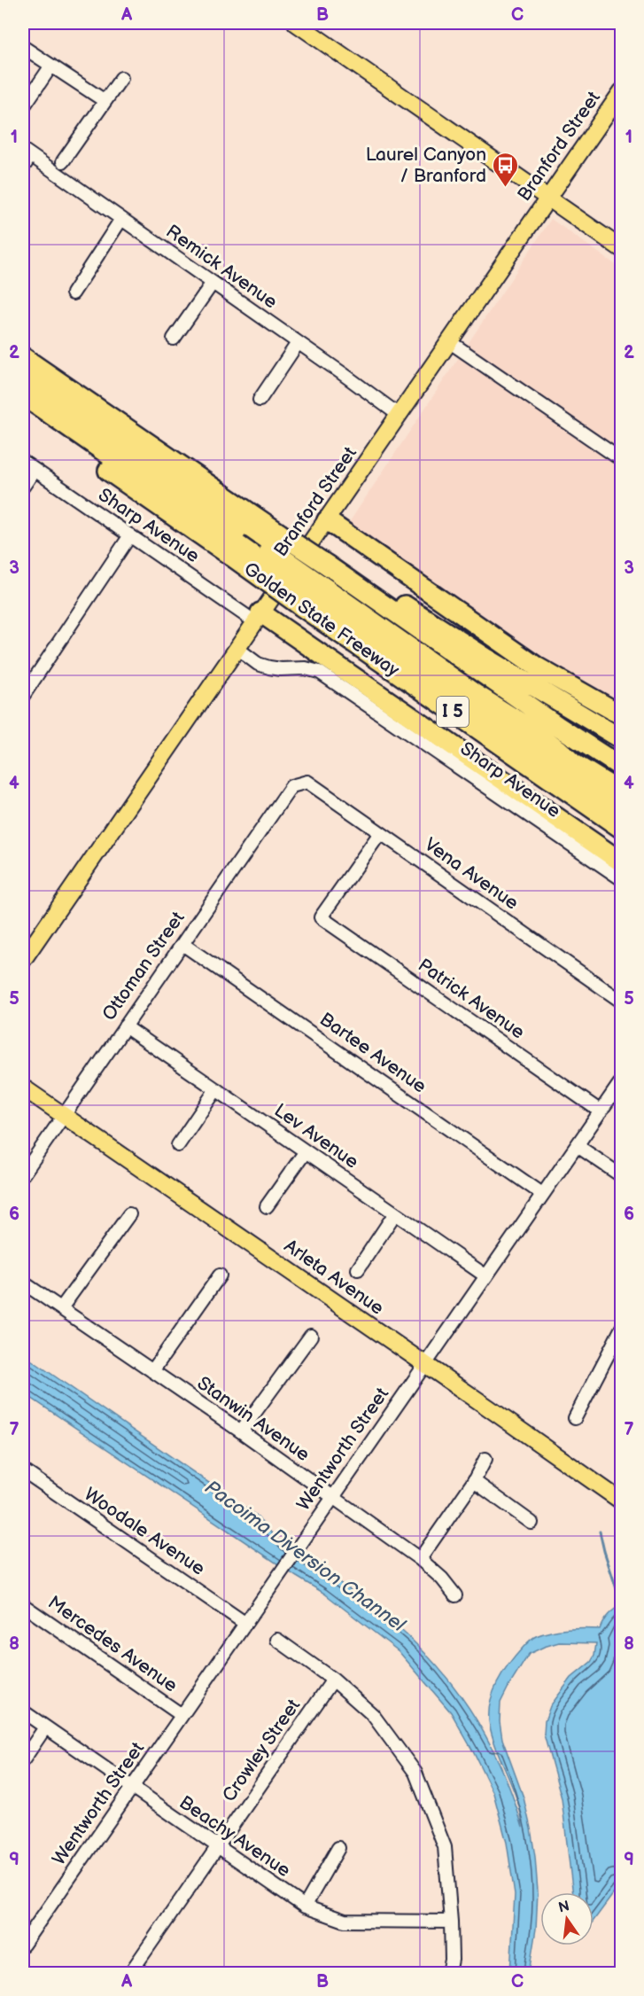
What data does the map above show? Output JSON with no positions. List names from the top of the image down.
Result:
{
  "streets": {
    "highway": ["Golden State Freeway", "I 5"],
    "main road": ["Branford Street", "Arleta Avenue"],
    "street": [
      "Remick Avenue",
      "Sharp Avenue",
      "Vena Avenue",
      "Ottoman Street",
      "Patrick Avenue",
      "Bartee Avenue",
      "Lev Avenue",
      "Stanwin Avenue",
      "Wentworth Street",
      "Woodale Avenue",
      "Mercedes Avenue",
      "Crowley Street",
      "Beachy Avenue"
    ]
  },
  "crossings": [
    ["Branford Street", "Remick Avenue"],
    ["Branford Street", "Sharp Avenue"],
    ["Vena Avenue", "Ottoman Street"],
    ["Vena Avenue", "Patrick Avenue"],
    ["Ottoman Street", "Bartee Avenue"],
    ["Ottoman Street", "Lev Avenue"],
    ["Ottoman Street", "Arleta Avenue"],
    ["Patrick Avenue", "Wentworth Street"],
    ["Bartee Avenue", "Wentworth Street"],
    ["Lev Avenue", "Wentworth Street"],
    ["Arleta Avenue", "Wentworth Street"],
    ["Stanwin Avenue", "Wentworth Street"],
    ["Wentworth Street", "Woodale Avenue"],
    ["Wentworth Street", "Mercedes Avenue"],
    ["Wentworth Street", "Beachy Avenue"],
    ["Crowley Street", "Beachy Avenue"]
  ],
  "water": ["Pacoima Diversion Channel"],
  "places": {
    "bus stop": ["Laurel Canyon / Branford"]
  },
  "north": "top",
  "grid": {
    "columns": ["A", "B", "C"],
    "rows": [
      "1",
      "2",
      "3",
      "4",
      "5",
      "6",
      "7",
      "8",
      "9"
    ]
  }
}
